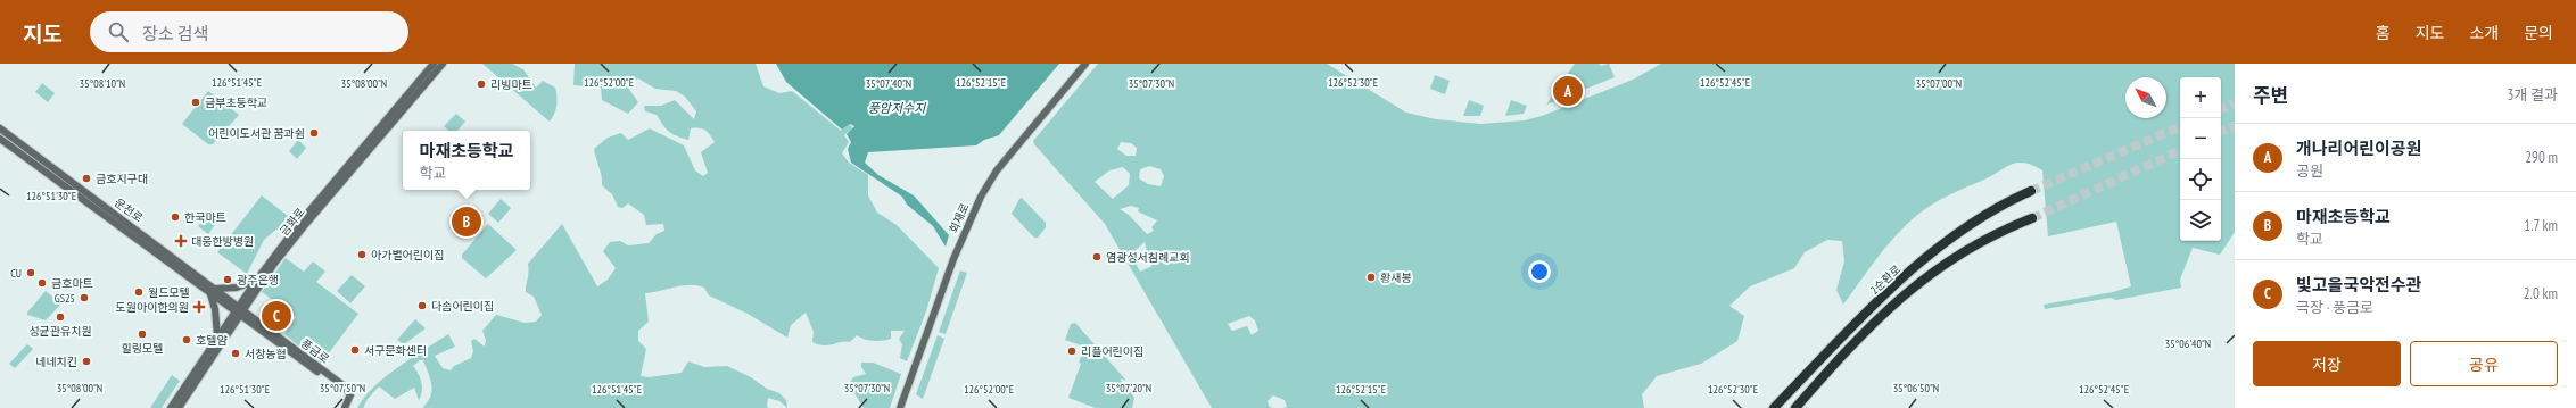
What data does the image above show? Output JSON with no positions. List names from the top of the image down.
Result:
{
  "streets": {
    "highway": ["2순환로"],
    "main road": [
      "운천로",
      "회재로",
      "금화로",
      "풍금로"
    ]
  },
  "crossings": [
    ["운천로", "금화로"],
    ["운천로", "풍금로"],
    ["금화로", "풍금로"]
  ],
  "water": ["풍암저수지"],
  "places": {
    "other": [
      "리빙마트",
      "금부초등학교",
      "어린이도서관 꿈과쉼",
      "금호지구대",
      "한국마트",
      "아가별어린이집",
      "염광성서침례교회",
      "CU",
      "황새봉",
      "광주은행",
      "금호마트",
      "월드모텔",
      "GS25",
      "다솜어린이집",
      "성균관유치원",
      "힐링모텔",
      "호텔얌",
      "서구문화센터",
      "리플어린이집",
      "서창농협",
      "네네치킨"
    ],
    "health": ["대웅한방병원", "도원아이한의원"]
  },
  "north": "top left",
  "page": {
    "header": "지도",
    "search": "장소 검색",
    "nav": [
      "홈",
      "지도",
      "소개",
      "문의"
    ],
    "heading": ["주변", "3개 결과"],
    "pins": ["A", "B", "C"],
    "map_buttons": ["+", "−"],
    "list": [
      {
        "mark": "A",
        "name": "개나리어린이공원",
        "note": "공원",
        "value": "290 m"
      },
      {
        "mark": "B",
        "name": "마재초등학교",
        "note": "학교",
        "value": "1.7 km"
      },
      {
        "mark": "C",
        "name": "빛고을국악전수관",
        "note": "극장 · 풍금로",
        "value": "2.0 km"
      }
    ],
    "popup": ["마재초등학교", "학교"],
    "buttons": ["저장", "공유"]
  },
  "coordinates": [
    "126°51'45\"E",
    "126°52'00\"E",
    "126°52'30\"E",
    "126°52'15\"E",
    "126°52'45\"E",
    "35°08'10\"N",
    "35°08'00\"N",
    "35°07'40\"N",
    "35°07'30\"N",
    "35°07'00\"N",
    "126°51'30\"E",
    "35°06'40\"N",
    "35°07'50\"N",
    "35°07'20\"N",
    "35°06'50\"N"
  ]
}
